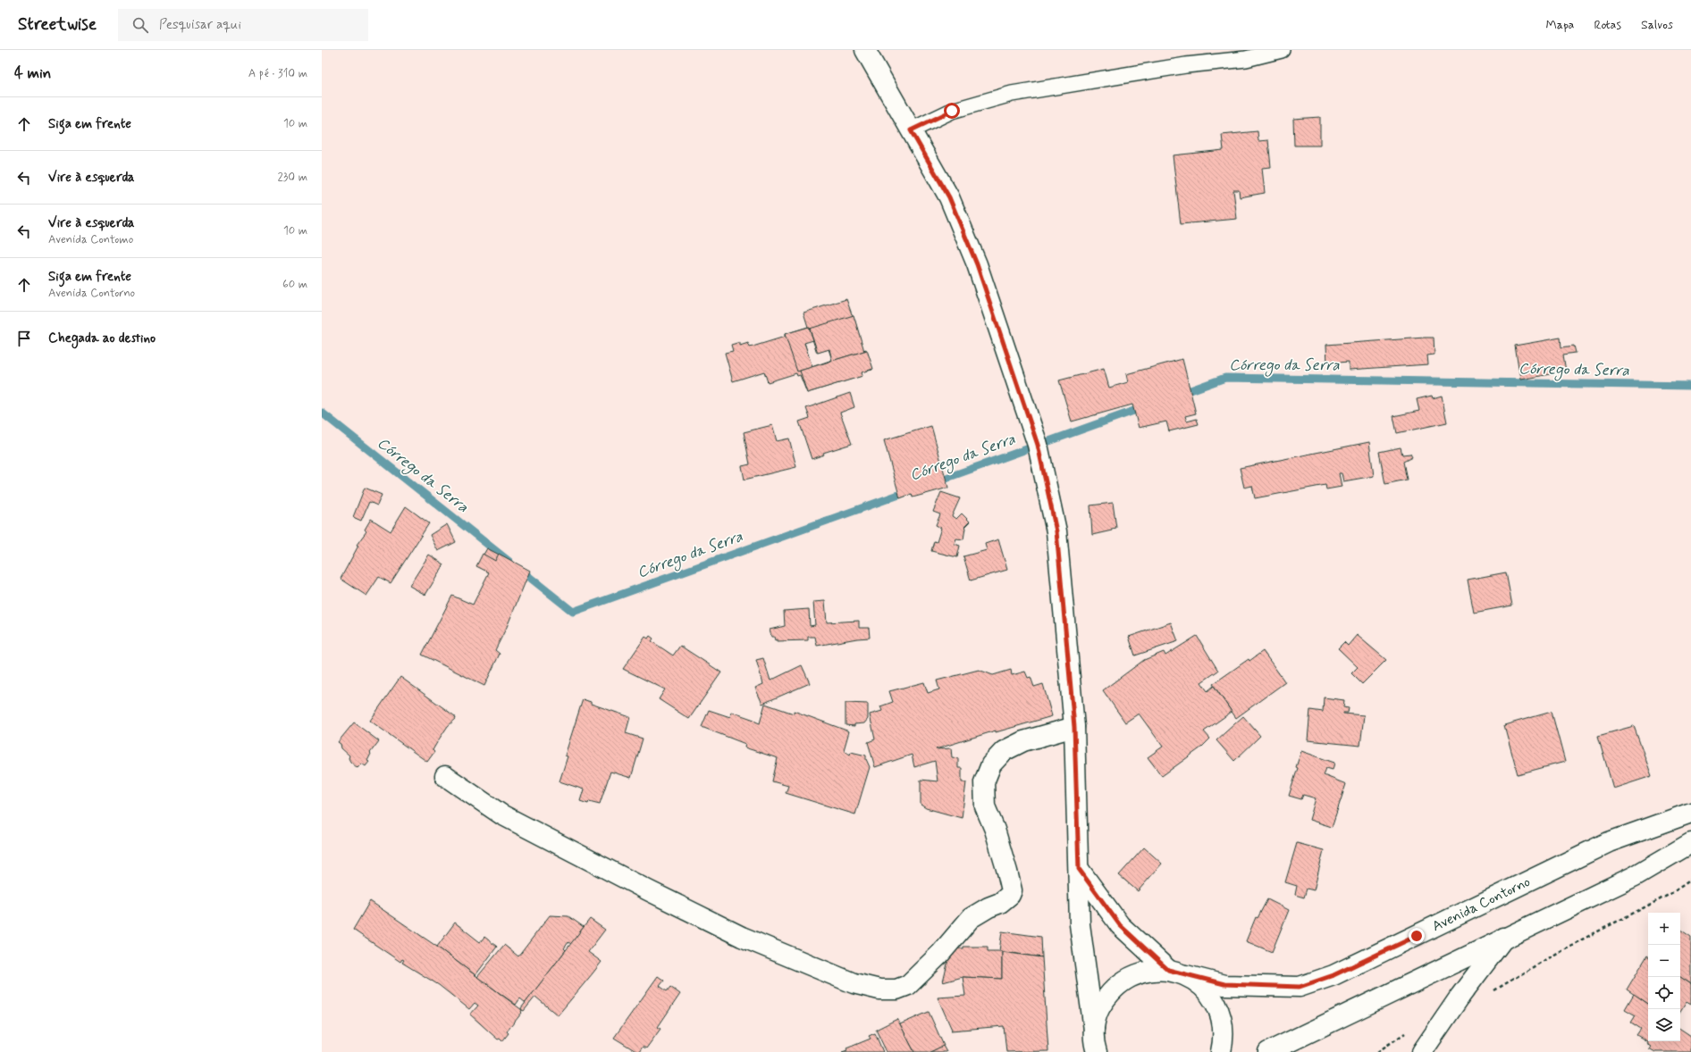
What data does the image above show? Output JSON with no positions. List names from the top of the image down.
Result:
{
  "streets": {
    "main road": ["Avenida Contorno"]
  },
  "water": ["Córrego da Serra"],
  "page": {
    "header": "Streetwise",
    "search": "Pesquisar aqui",
    "nav": ["Mapa", "Rotas", "Salvos"],
    "heading": ["4 min", "A pé · 310 m"],
    "list": [
      ["Siga em frente", "10 m"],
      ["Vire à esquerda", "230 m"],
      ["Vire à esquerda", "Avenida Contomo", "10 m"],
      ["Siga em frente", "Avenida Contorno", "60 m"],
      "Chegada ao destino"
    ],
    "map_buttons": ["+", "−"]
  }
}
